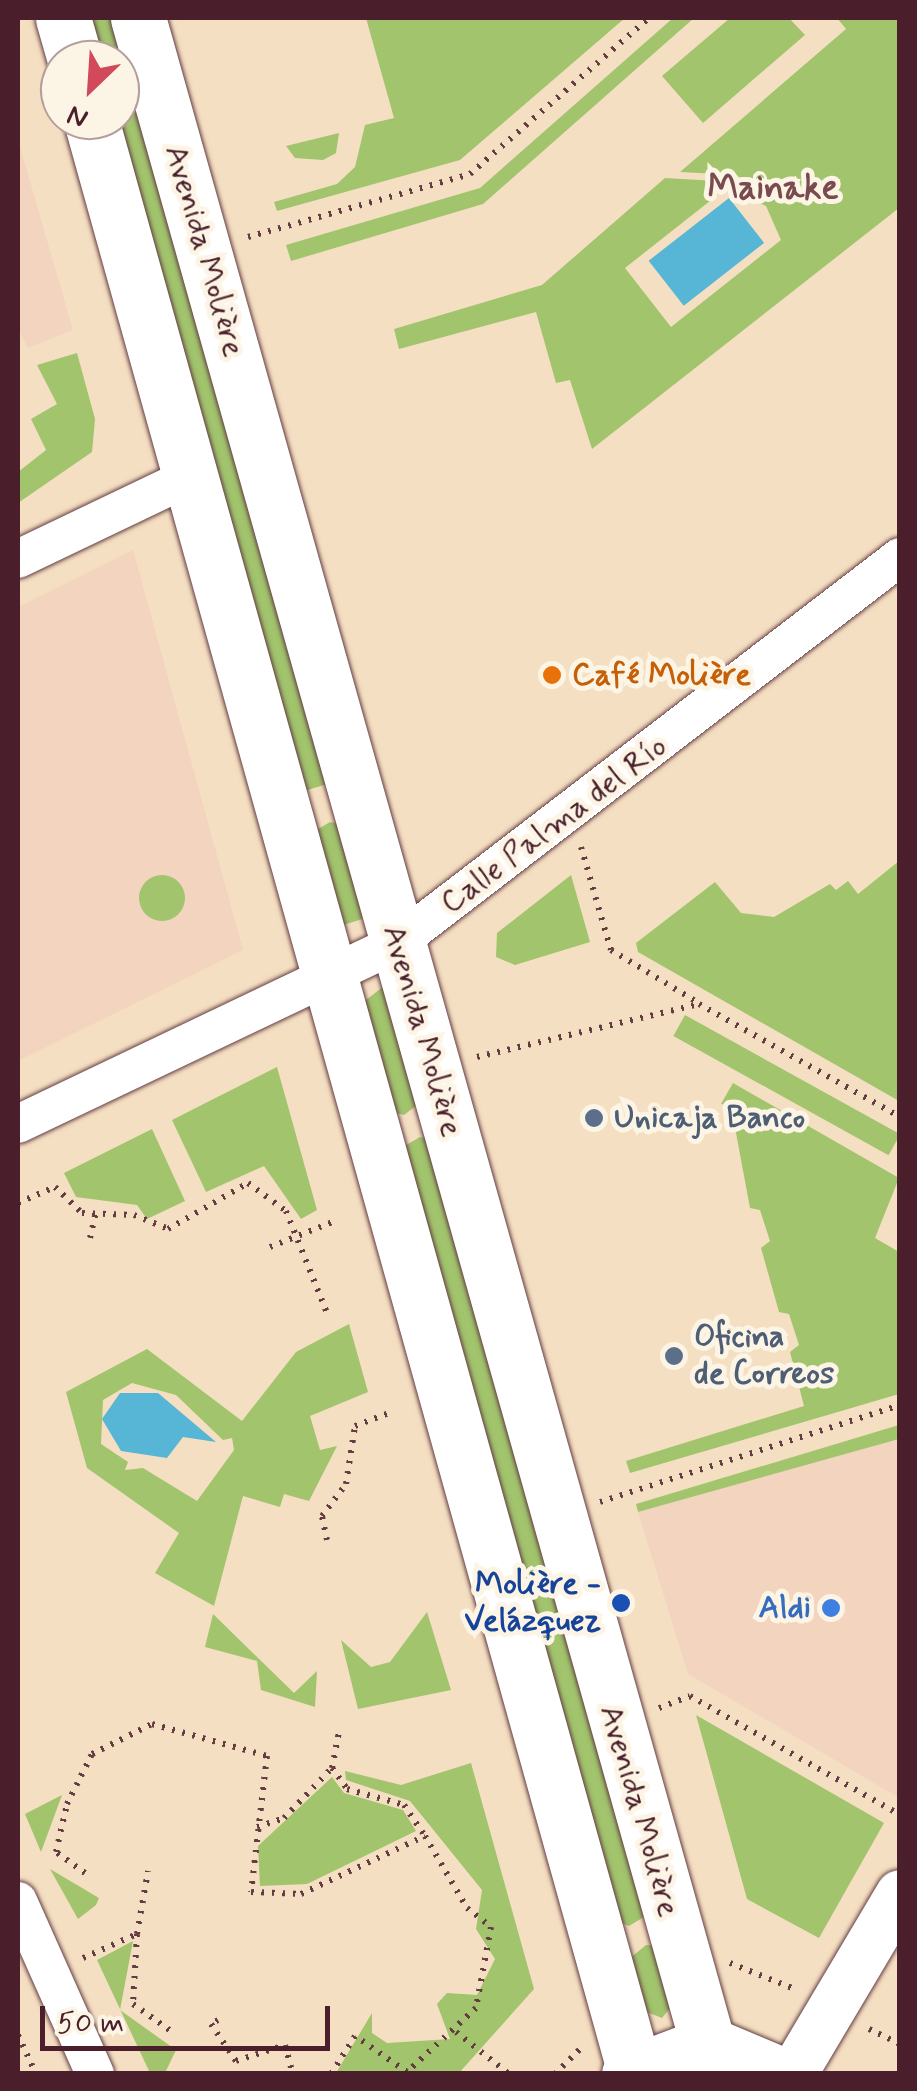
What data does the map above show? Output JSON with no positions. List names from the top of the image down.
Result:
{
  "streets": {
    "main road": ["Avenida Molière"],
    "street": ["Calle Palma del Río"]
  },
  "crossings": [
    ["Avenida Molière", "Calle Palma del Río"]
  ],
  "districts": ["Mainake"],
  "places": [
    "Café Molière",
    "Unicaja Banco",
    "Oficina de Correos",
    "Molière - Velázquez",
    "Aldi"
  ],
  "scale_bar": "50 m",
  "north": "bottom left"
}
